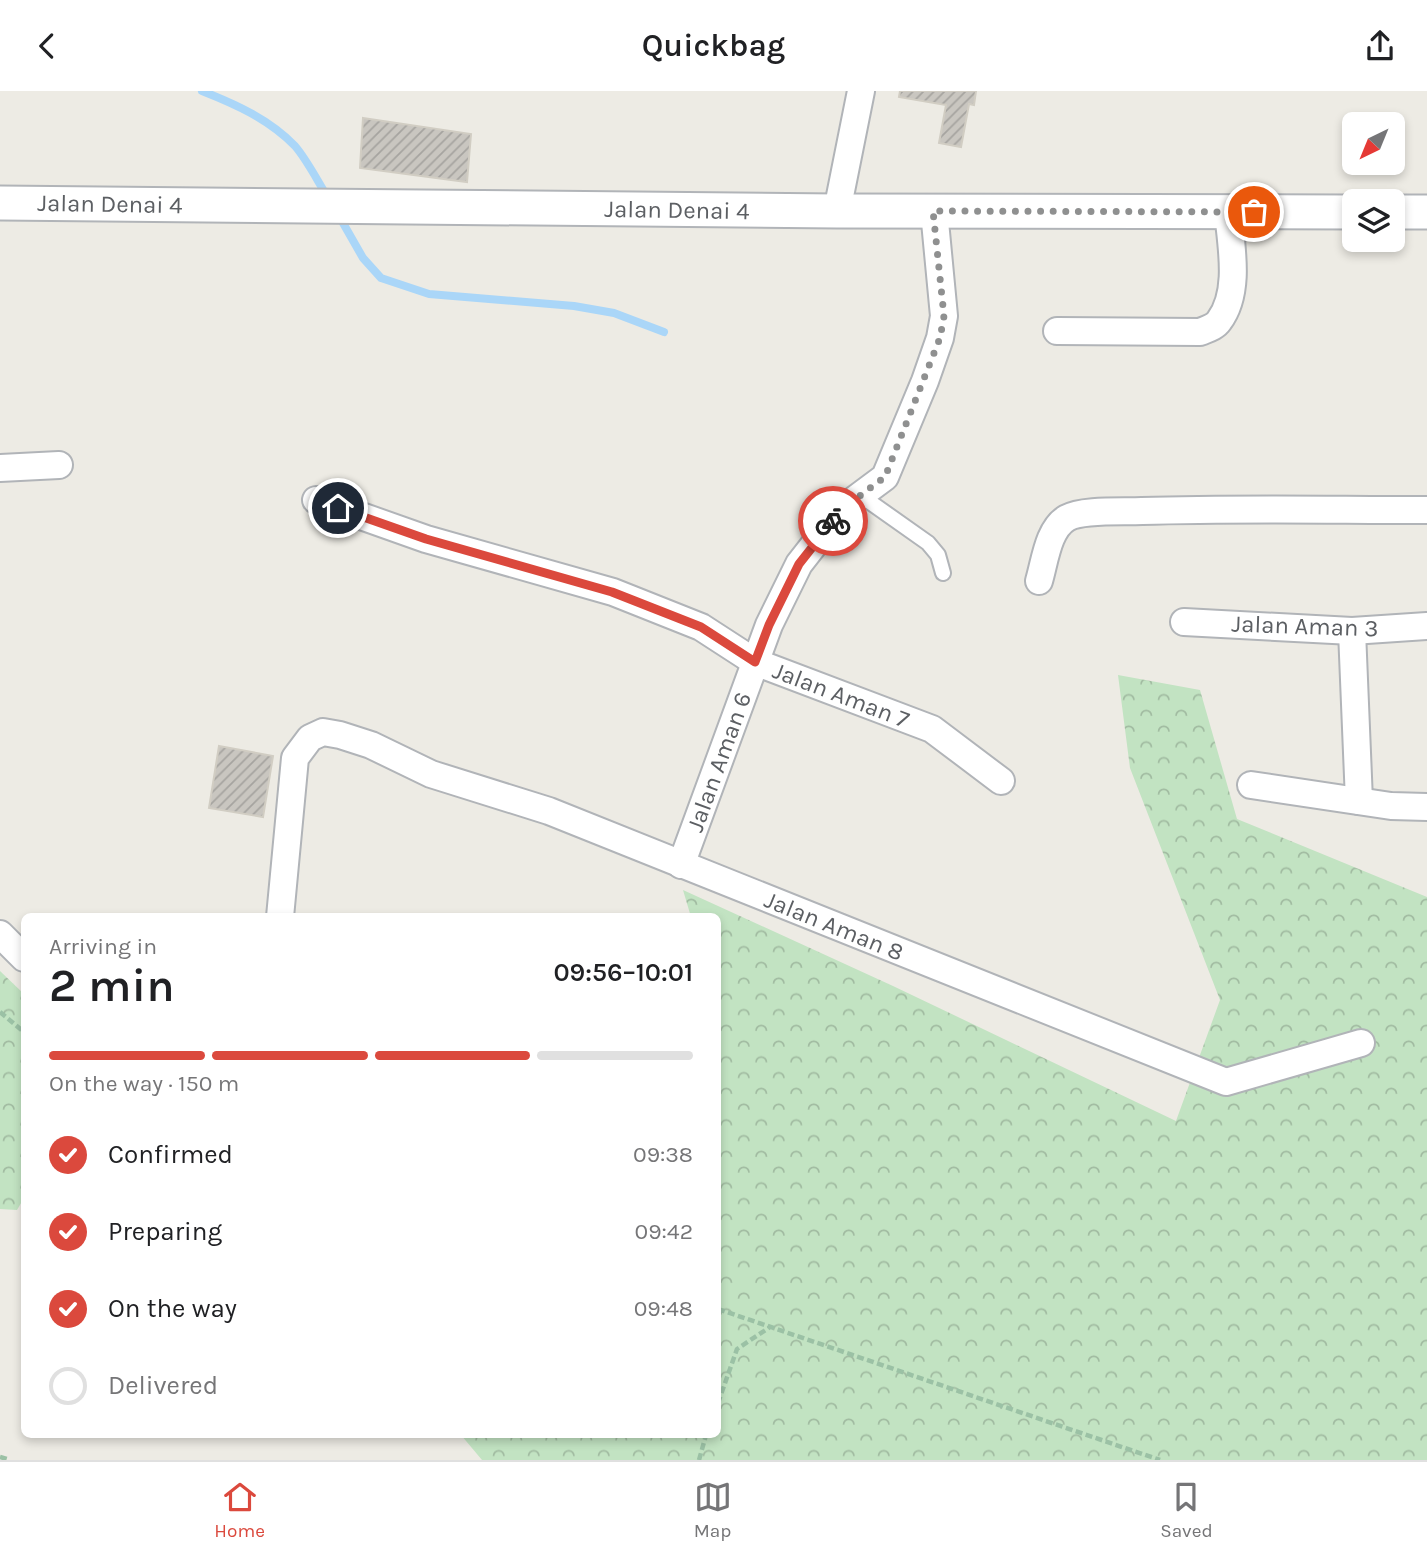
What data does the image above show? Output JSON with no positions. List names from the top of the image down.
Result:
{
  "streets": {
    "street": [
      "Jalan Denai 4",
      "Jalan Aman 3",
      "Jalan Aman 7",
      "Jalan Aman 6",
      "Jalan Aman 8"
    ]
  },
  "crossings": [
    ["Jalan Denai 4", "Jalan Aman 6"],
    ["Jalan Aman 7", "Jalan Aman 6"],
    ["Jalan Aman 6", "Jalan Aman 8"]
  ],
  "north": "bottom left",
  "page": {
    "header": "Quickbag",
    "heading": ["2 min", "Arriving in", "09:56–10:01"],
    "bar": "On the way · 150 m",
    "list": [
      ["Confirmed", "09:38"],
      ["Preparing", "09:42"],
      ["On the way", "09:48"],
      "Delivered"
    ],
    "tabs": ["Home", "Map", "Saved"]
  }
}
